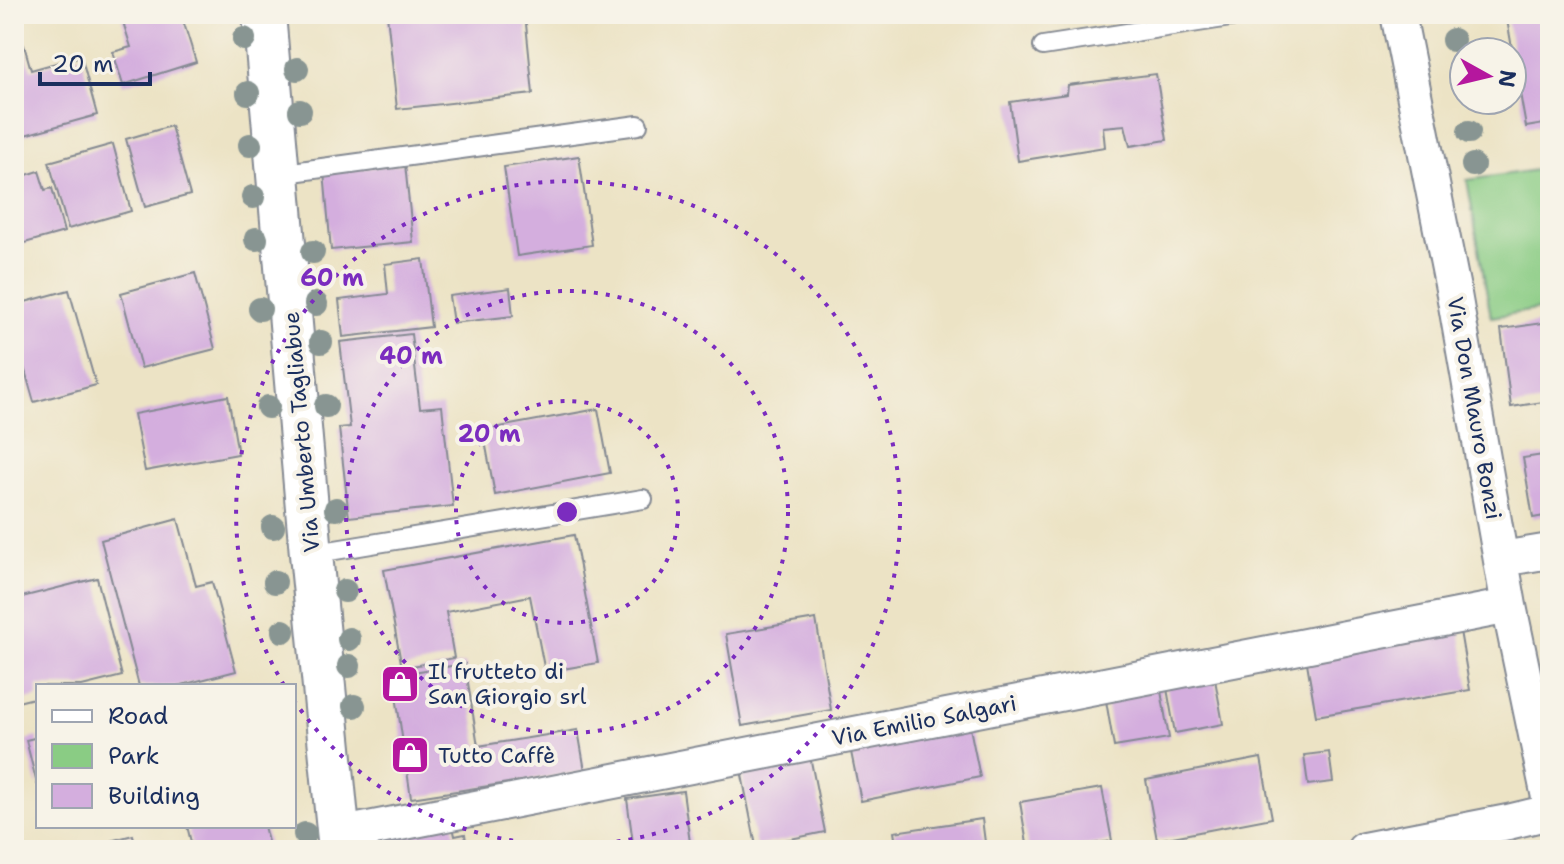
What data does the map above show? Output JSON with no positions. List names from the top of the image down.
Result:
{
  "streets": {
    "street": ["Via Don Mauro Bonzi", "Via Umberto Tagliabue", "Via Emilio Salgari"]
  },
  "crossings": [
    ["Via Don Mauro Bonzi", "Via Emilio Salgari"],
    ["Via Umberto Tagliabue", "Via Emilio Salgari"]
  ],
  "places": {
    "shop": ["Il frutteto di San Giorgio srl", "Tutto Caffè"]
  },
  "legend": ["Road", "Park", "Building"],
  "scale_bar": "20 m",
  "north": "right",
  "rings": ["60 m", "40 m", "20 m"]
}
